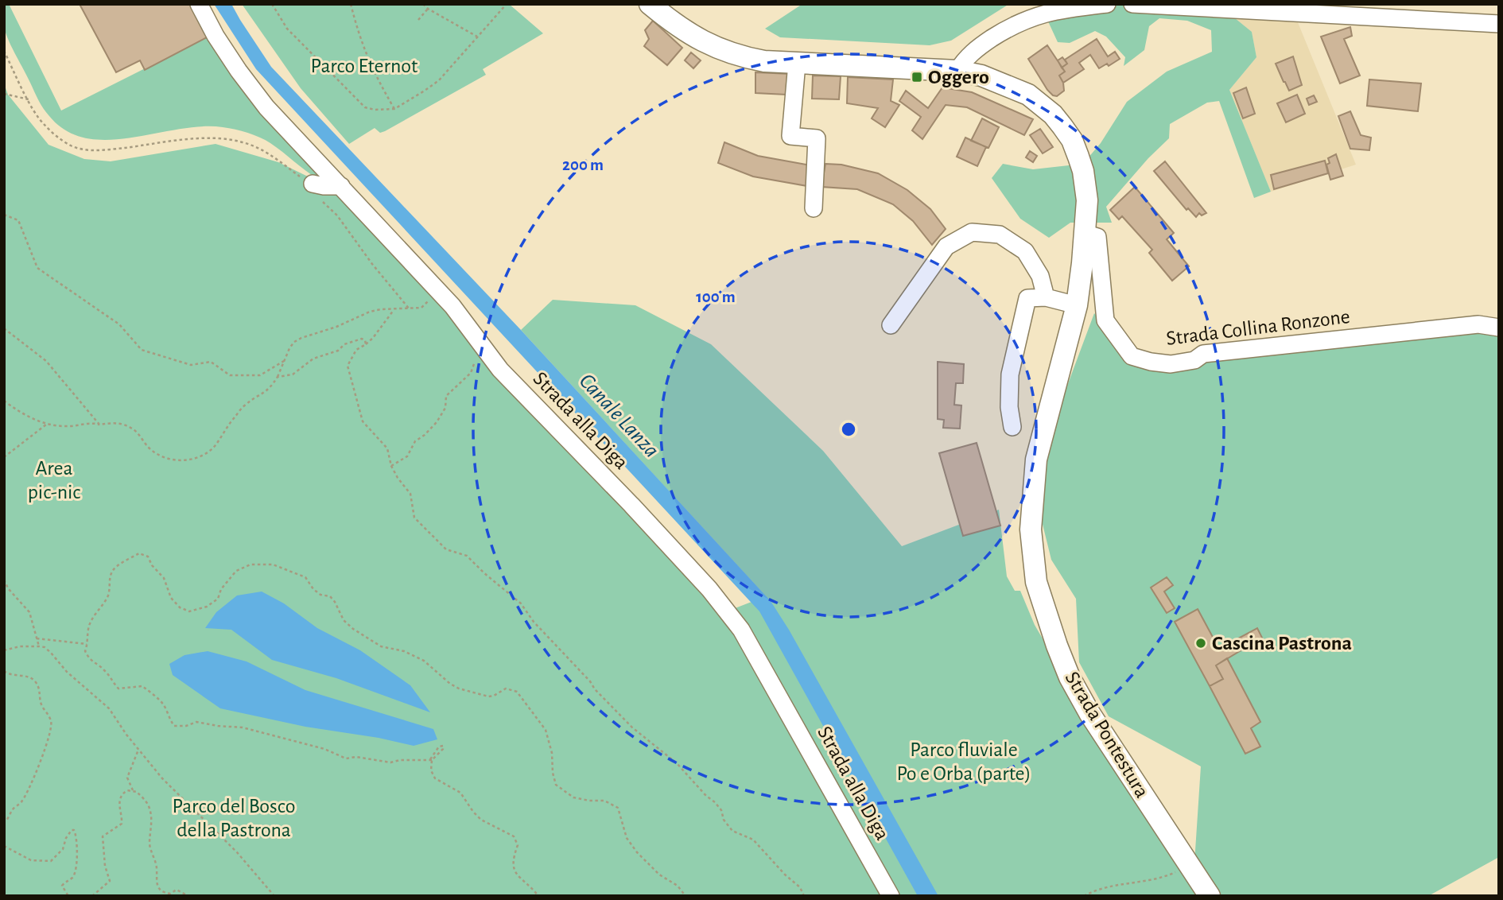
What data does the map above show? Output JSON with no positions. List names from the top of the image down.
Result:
{
  "streets": {
    "main road": ["Strada Pontestura"],
    "street": ["Strada Collina Ronzone", "Strada alla Diga"]
  },
  "crossings": [
    ["Strada Collina Ronzone", "Strada Pontestura"]
  ],
  "water": ["Canale Lanza"],
  "parks": [
    "Parco Eternot",
    "Area pic-nic",
    "Parco fluviale Po e Orba (parte)",
    "Parco del Bosco della Pastrona"
  ],
  "places": {
    "transit": ["Oggero"],
    "other": ["Cascina Pastrona"]
  },
  "rings": ["200 m", "100 m"]
}
